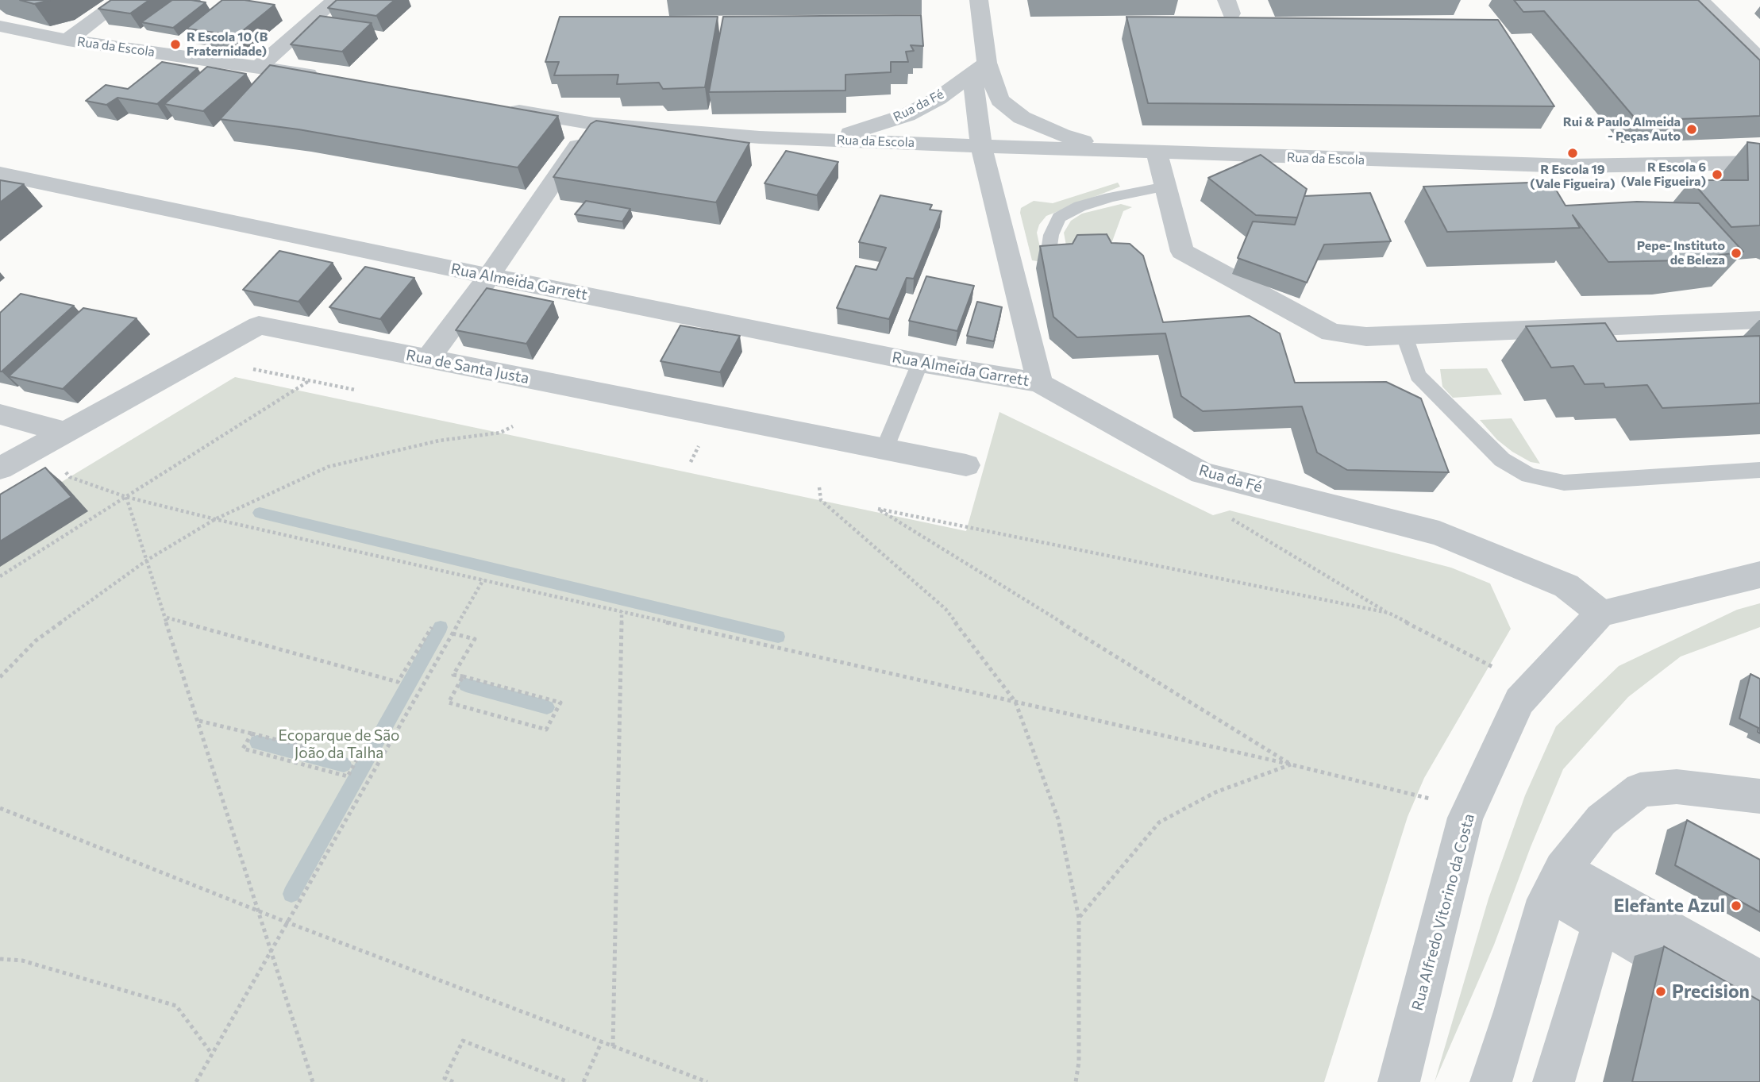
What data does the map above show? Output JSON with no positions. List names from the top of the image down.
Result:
{
  "streets": {
    "street": [
      "Rua da Escola",
      "Rua da Fé",
      "Rua Almeida Garrett",
      "Rua de Santa Justa",
      "Rua Alfredo Vitorino da Costa"
    ]
  },
  "crossings": [
    ["Rua da Escola", "Rua da Fé"],
    ["Rua da Fé", "Rua Almeida Garrett"],
    ["Rua da Fé", "Rua Alfredo Vitorino da Costa"]
  ],
  "parks": ["Ecoparque de São João da Talha"],
  "places": [
    "R Escola 10 (B Fraternidade)",
    "Rui & Paulo Almeida - Peças Auto",
    "R Escola 19 (Vale Figueira)",
    "R Escola 6 (Vale Figueira)",
    "Pepe- Instituto de Beleza",
    "Elefante Azul",
    "Precision"
  ]
}
